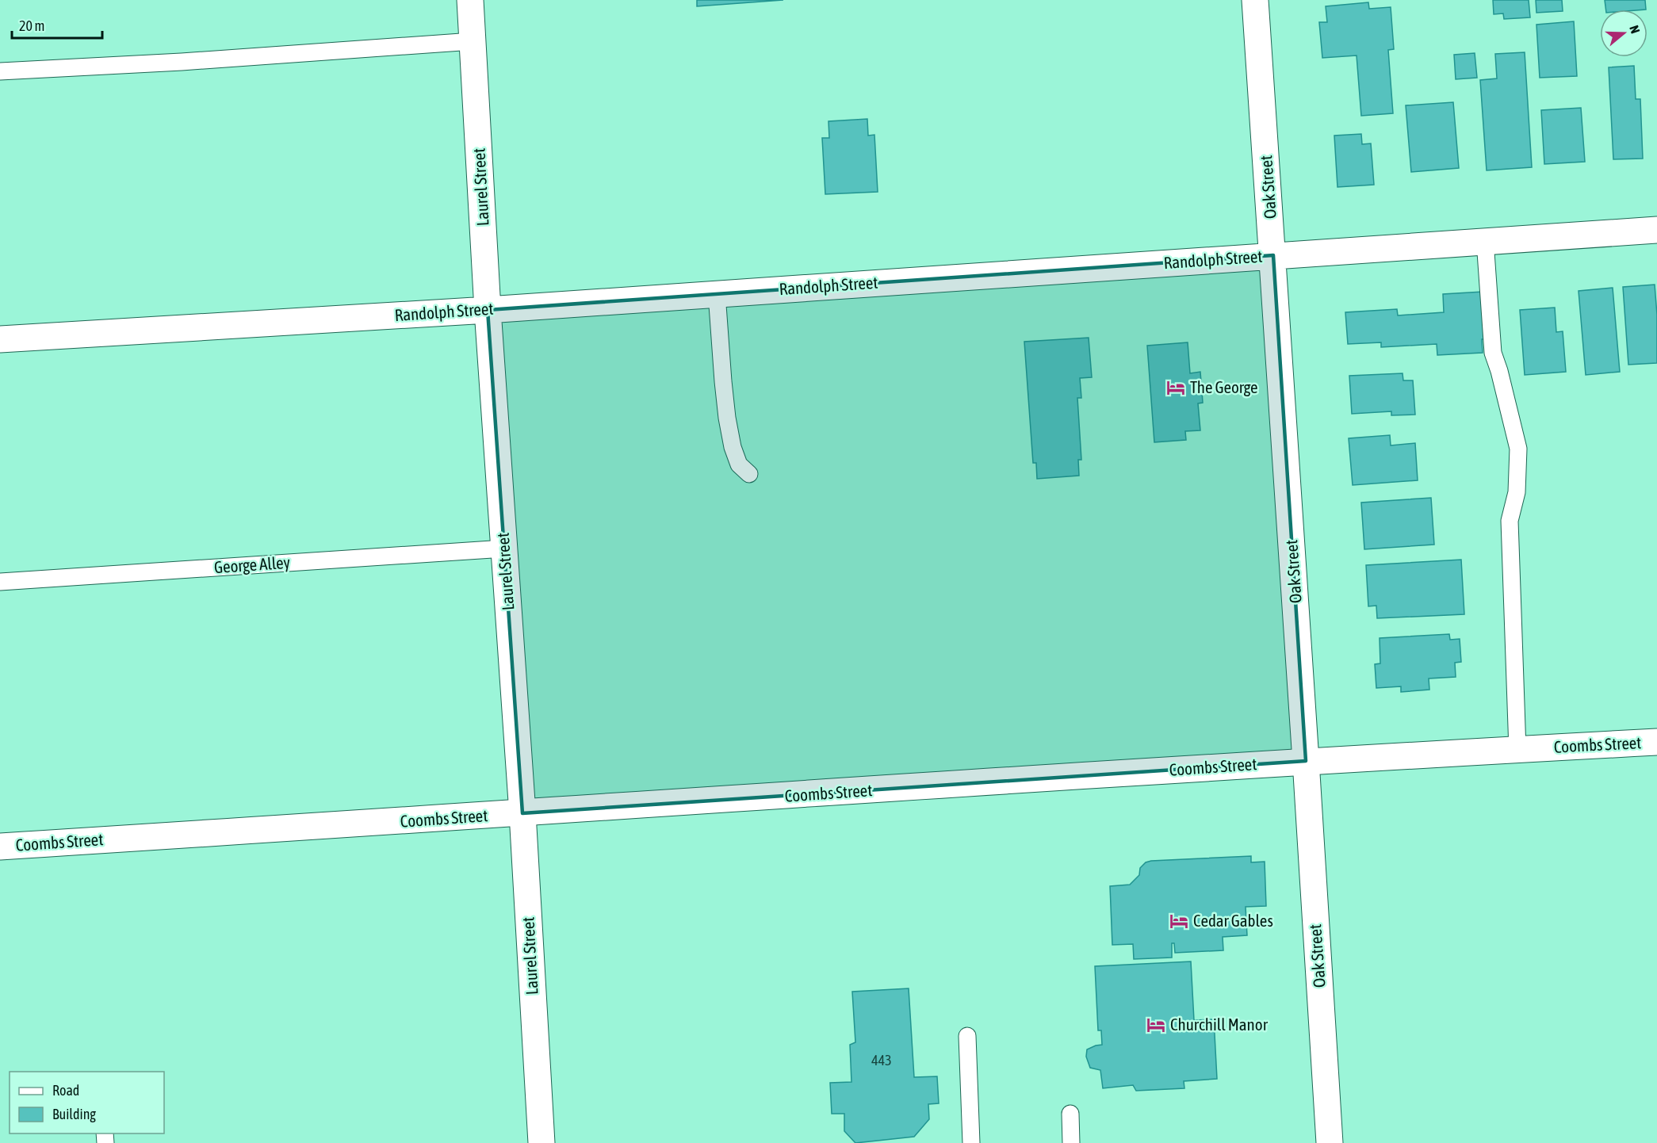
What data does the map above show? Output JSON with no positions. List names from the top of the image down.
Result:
{
  "streets": {
    "street": [
      "Laurel Street",
      "Oak Street",
      "Randolph Street",
      "Coombs Street"
    ],
    "lane": ["George Alley"]
  },
  "crossings": [
    ["Laurel Street", "Randolph Street"],
    ["Laurel Street", "George Alley"],
    ["Laurel Street", "Coombs Street"],
    ["Oak Street", "Randolph Street"],
    ["Oak Street", "Coombs Street"]
  ],
  "places": {
    "hotel": ["The George", "Cedar Gables", "Churchill Manor"]
  },
  "house_numbers": ["443"],
  "legend": ["Road", "Building"],
  "scale_bar": "20 m",
  "north": "right"
}
